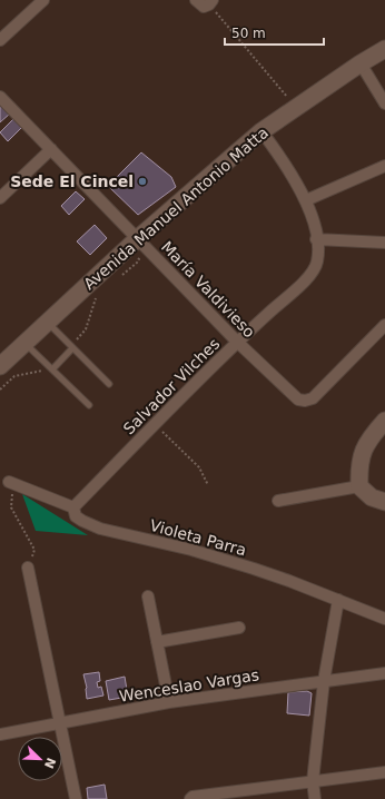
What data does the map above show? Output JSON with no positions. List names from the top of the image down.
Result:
{
  "streets": {
    "main road": ["Avenida Manuel Antonio Matta"],
    "street": [
      "María Valdivieso",
      "Salvador Vilches",
      "Violeta Parra",
      "Wenceslao Vargas"
    ]
  },
  "crossings": [
    ["Avenida Manuel Antonio Matta", "María Valdivieso"],
    ["Avenida Manuel Antonio Matta", "Salvador Vilches"],
    ["María Valdivieso", "Salvador Vilches"],
    ["Salvador Vilches", "Violeta Parra"]
  ],
  "places": ["Sede El Cincel"],
  "scale_bar": "50 m",
  "north": "bottom right"
}
